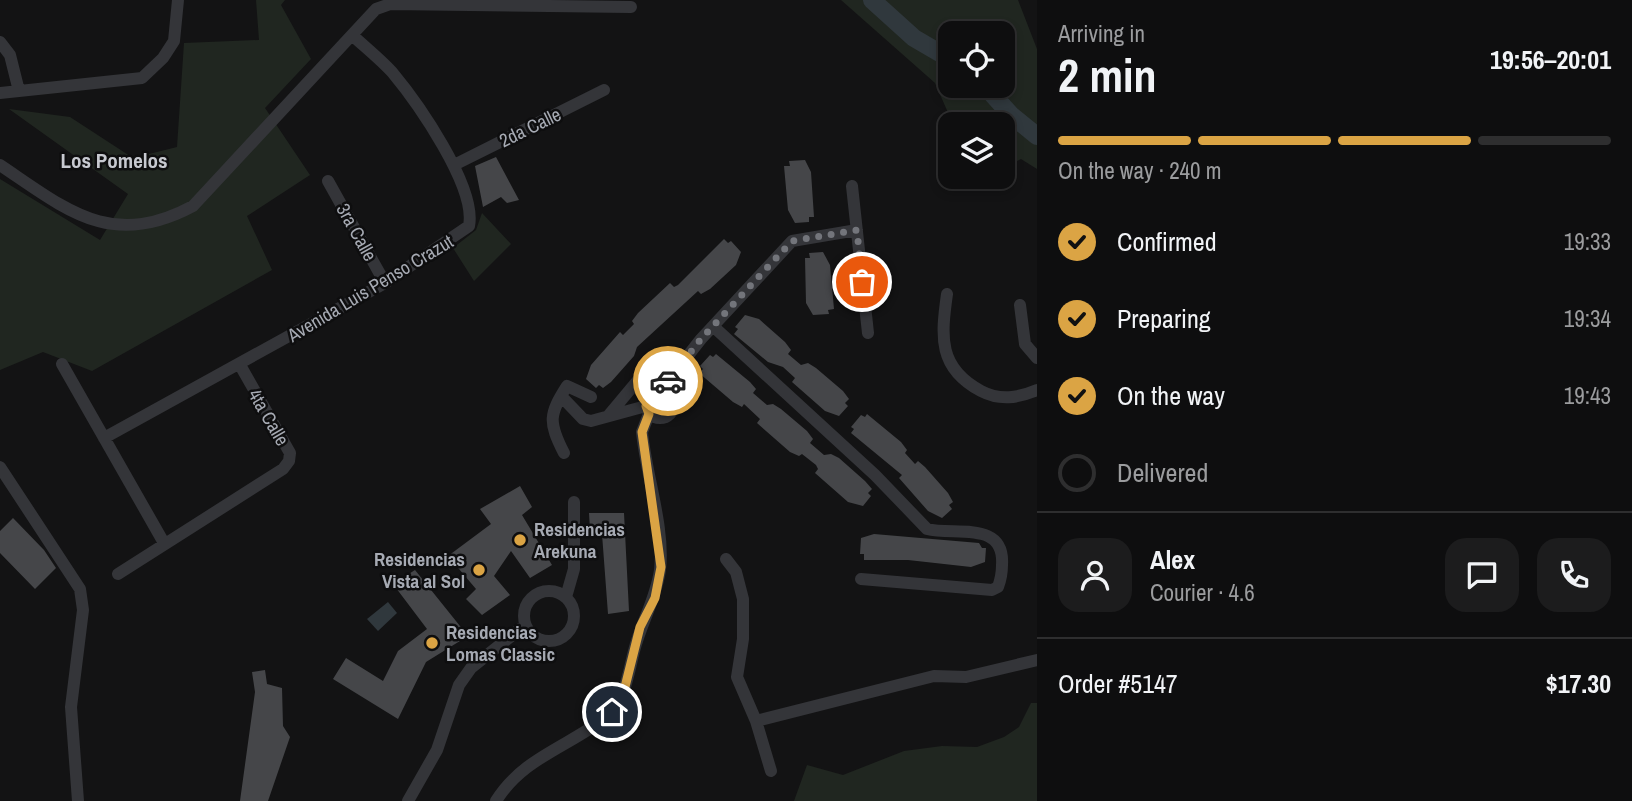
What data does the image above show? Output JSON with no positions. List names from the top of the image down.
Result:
{
  "streets": {
    "street": [
      "2da Calle",
      "3ra Calle",
      "Avenida Luis Penso Crazut",
      "4ta Calle"
    ]
  },
  "crossings": [
    ["2da Calle", "Avenida Luis Penso Crazut"],
    ["3ra Calle", "Avenida Luis Penso Crazut"],
    ["Avenida Luis Penso Crazut", "4ta Calle"]
  ],
  "districts": ["Los Pomelos"],
  "places": ["Residencias Arekuna", "Residencias Vista al Sol", "Residencias Lomas Classic"],
  "page": {
    "heading": ["2 min", "Arriving in", "19:56–20:01"],
    "panel": [
      "Alex",
      "Courier · 4.6",
      "Order #5147",
      "$17.30"
    ],
    "bar": "On the way · 240 m",
    "list": [
      ["Confirmed", "19:33"],
      ["Preparing", "19:34"],
      ["On the way", "19:43"],
      "Delivered"
    ]
  }
}
